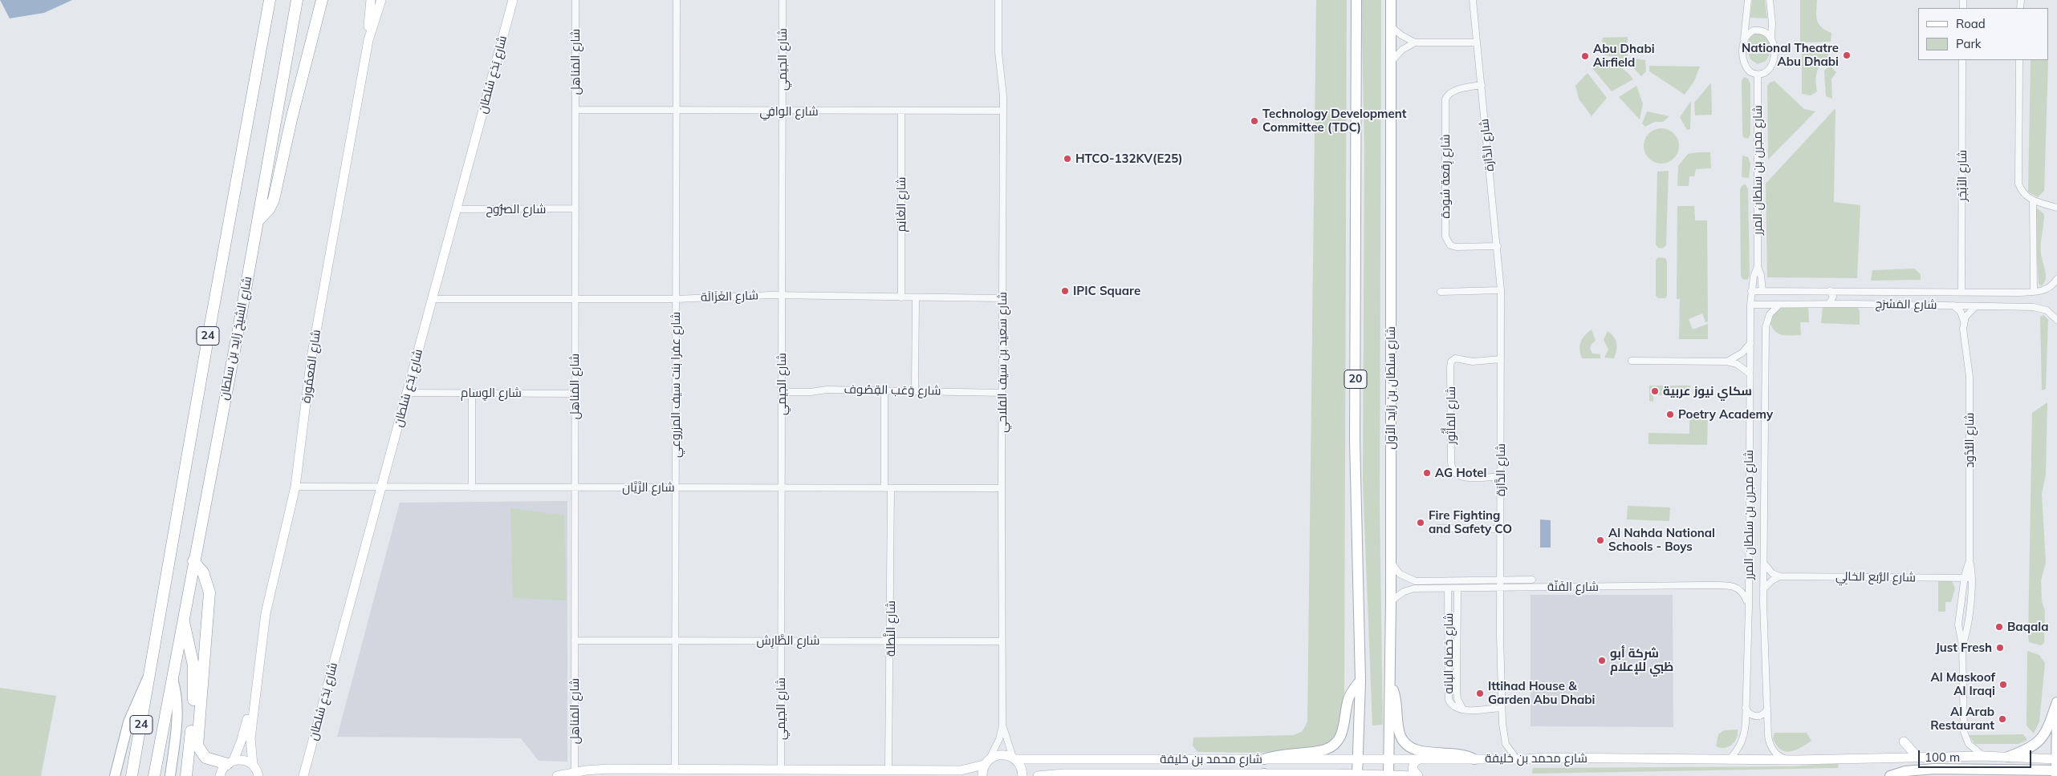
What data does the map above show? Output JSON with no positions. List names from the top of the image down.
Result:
{
  "streets": {
    "highway": ["24", "شارع الشيخ زايد بن سلطان"],
    "main road": [
      "شارع بَدَع سُلطان",
      "شارع المَعمُورة",
      "20",
      "شارع سلطان بن زايد الأول",
      "شارع محمد بن خليفة"
    ],
    "street": [
      "شارع الجيمي",
      "شارع المَناهِل",
      "شارع الوافِي",
      "شارع الدَّارَة",
      "شارع مجرن بن سلطان المرر",
      "شارع الأبْجَر",
      "شارع رِقعة سُودة",
      "شارع الغَانِم",
      "شارع الصُّرُوح",
      "شارع الغَزَالَة",
      "شارع المَسْرَج",
      "شارع سعيد بن سيف الفلاحي",
      "شارع عفرا بنت سيف المزروعي",
      "شارع وَعَب القِصُوف",
      "شارع الوِسام",
      "شارع المَأْثُور",
      "شارع النُّدُود",
      "شارع الرَّيَّان",
      "شارع الرُّبع الخالِي",
      "شارع الفَنّة",
      "شارع النَّطلة",
      "شارع الطَّارِش",
      "شارع حَصاة البانه"
    ]
  },
  "crossings": [
    ["شارع الجيمي", "شارع الوافِي"],
    ["شارع الجيمي", "شارع الغَزَالَة"],
    ["شارع الجيمي", "شارع وَعَب القِصُوف"],
    ["شارع الجيمي", "شارع الرَّيَّان"],
    ["شارع الجيمي", "شارع الطَّارِش"],
    ["شارع المَناهِل", "شارع الوافِي"],
    ["شارع المَناهِل", "شارع الصُّرُوح"],
    ["شارع المَناهِل", "شارع الغَزَالَة"],
    ["شارع المَناهِل", "شارع الوِسام"],
    ["شارع المَناهِل", "شارع الرَّيَّان"],
    ["شارع المَناهِل", "شارع الطَّارِش"],
    ["شارع بَدَع سُلطان", "شارع الصُّرُوح"],
    ["شارع بَدَع سُلطان", "شارع الغَزَالَة"],
    ["شارع بَدَع سُلطان", "شارع الوِسام"],
    ["شارع بَدَع سُلطان", "شارع الرَّيَّان"],
    ["شارع الوافِي", "شارع الغَانِم"],
    ["شارع الوافِي", "شارع سعيد بن سيف الفلاحي"],
    ["شارع الوافِي", "شارع عفرا بنت سيف المزروعي"],
    ["شارع الدَّارَة", "شارع رِقعة سُودة"],
    ["شارع الدَّارَة", "شارع المَأْثُور"],
    ["شارع الدَّارَة", "شارع الفَنّة"],
    ["شارع الدَّارَة", "شارع حَصاة البانه"],
    ["شارع الدَّارَة", "شارع محمد بن خليفة"],
    ["شارع مجرن بن سلطان المرر", "شارع المَسْرَج"],
    ["شارع مجرن بن سلطان المرر", "شارع الفَنّة"],
    ["شارع مجرن بن سلطان المرر", "شارع محمد بن خليفة"],
    ["شارع الأبْجَر", "شارع المَسْرَج"],
    ["شارع الغَانِم", "شارع الغَزَالَة"],
    ["شارع الغَزَالَة", "شارع سعيد بن سيف الفلاحي"],
    ["شارع الغَزَالَة", "شارع عفرا بنت سيف المزروعي"],
    ["شارع المَسْرَج", "شارع النُّدُود"],
    ["شارع سعيد بن سيف الفلاحي", "شارع وَعَب القِصُوف"],
    ["شارع سعيد بن سيف الفلاحي", "شارع الرَّيَّان"],
    ["شارع سعيد بن سيف الفلاحي", "شارع الطَّارِش"],
    ["شارع سعيد بن سيف الفلاحي", "شارع محمد بن خليفة"],
    ["شارع المَعمُورة", "شارع الرَّيَّان"],
    ["20", "شارع محمد بن خليفة"],
    ["شارع عفرا بنت سيف المزروعي", "شارع الرَّيَّان"],
    ["شارع عفرا بنت سيف المزروعي", "شارع الطَّارِش"],
    ["شارع سلطان بن زايد الأول", "شارع الفَنّة"],
    ["شارع سلطان بن زايد الأول", "شارع محمد بن خليفة"],
    ["شارع وَعَب القِصُوف", "شارع النَّطلة"],
    ["شارع النُّدُود", "شارع الرُّبع الخالِي"],
    ["شارع النُّدُود", "شارع محمد بن خليفة"],
    ["شارع الرَّيَّان", "شارع النَّطلة"],
    ["شارع الفَنّة", "شارع حَصاة البانه"],
    ["شارع النَّطلة", "شارع الطَّارِش"]
  ],
  "places": [
    "National Theatre Abu Dhabi",
    "Abu Dhabi Airfield",
    "Technology Development Committee (TDC)",
    "HTCO-132KV(E25)",
    "IPIC Square",
    "سكاي نيوز عربية",
    "Poetry Academy",
    "AG Hotel",
    "Fire Fighting and Safety CO",
    "Al Nahda National Schools - Boys",
    "Baqala",
    "Just Fresh",
    "شركة أبو ظبي للإعلام",
    "Al Maskoof Al Iraqi",
    "Ittihad House & Garden Abu Dhabi",
    "Al Arab Restaurant"
  ],
  "legend": ["Road", "Park"],
  "scale_bar": "100 m"
}
